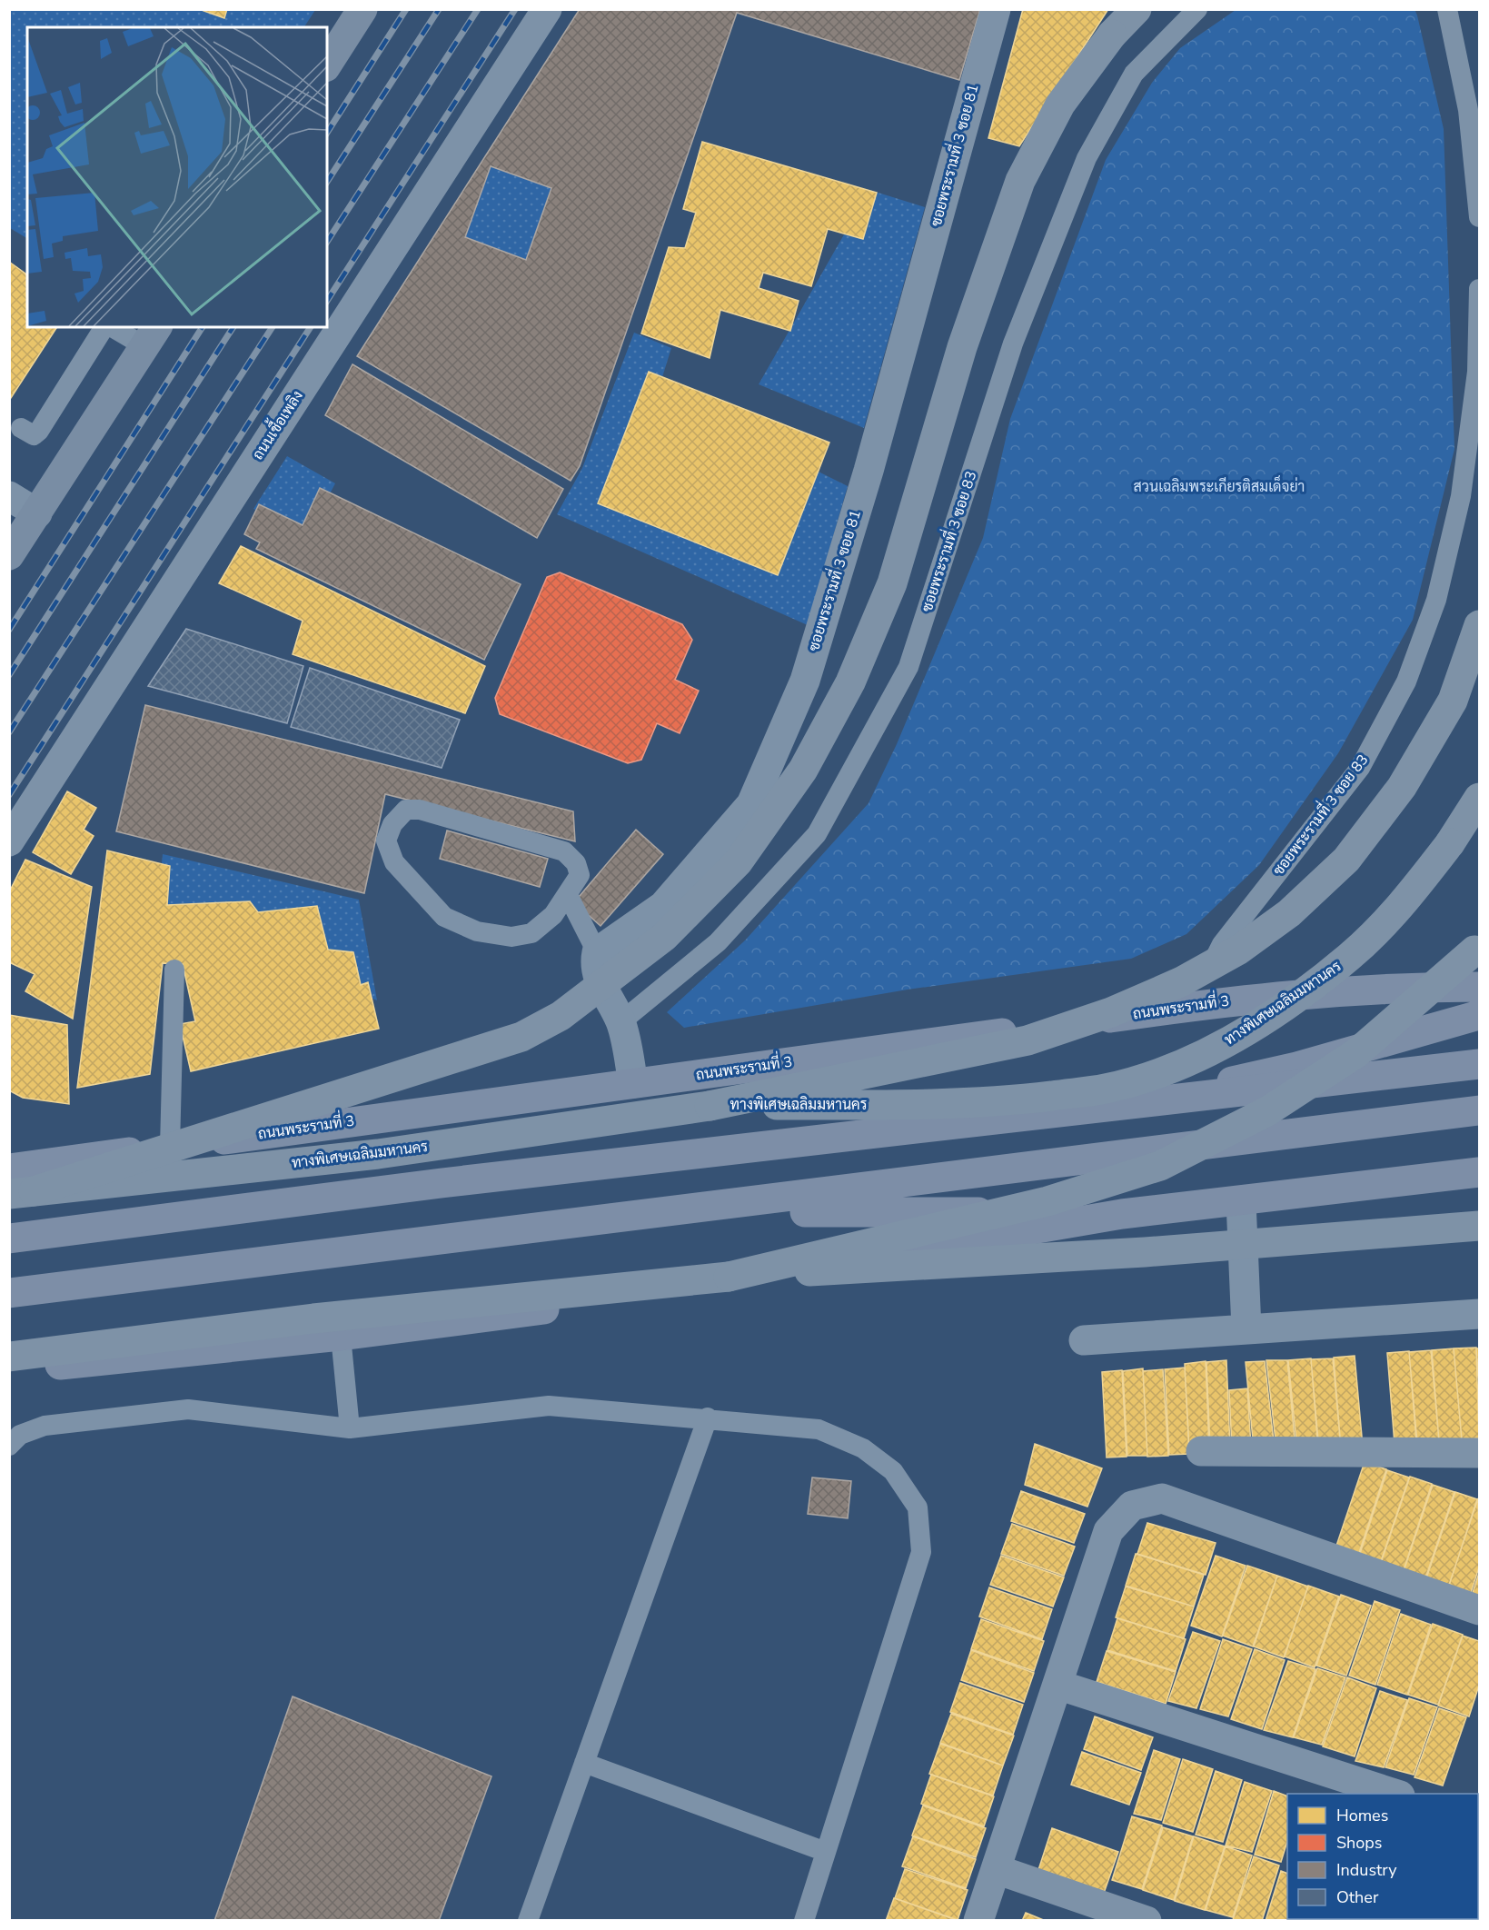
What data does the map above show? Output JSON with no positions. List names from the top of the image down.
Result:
{
  "streets": {
    "highway": ["ทางพิเศษเฉลิมมหานคร"],
    "main road": ["ถนนพระรามที่ 3"],
    "street": ["ซอยพระรามที่ 3 ซอย 81", "ถนนเชื้อเพลิง"],
    "lane": ["ซอยพระรามที่ 3 ซอย 83"]
  },
  "crossings": [
    ["ซอยพระรามที่ 3 ซอย 83", "ถนนพระรามที่ 3"]
  ],
  "parks": ["สวนเฉลิมพระเกียรติสมเด็จย่า"],
  "legend": [
    "Homes",
    "Shops",
    "Industry",
    "Other"
  ]
}
